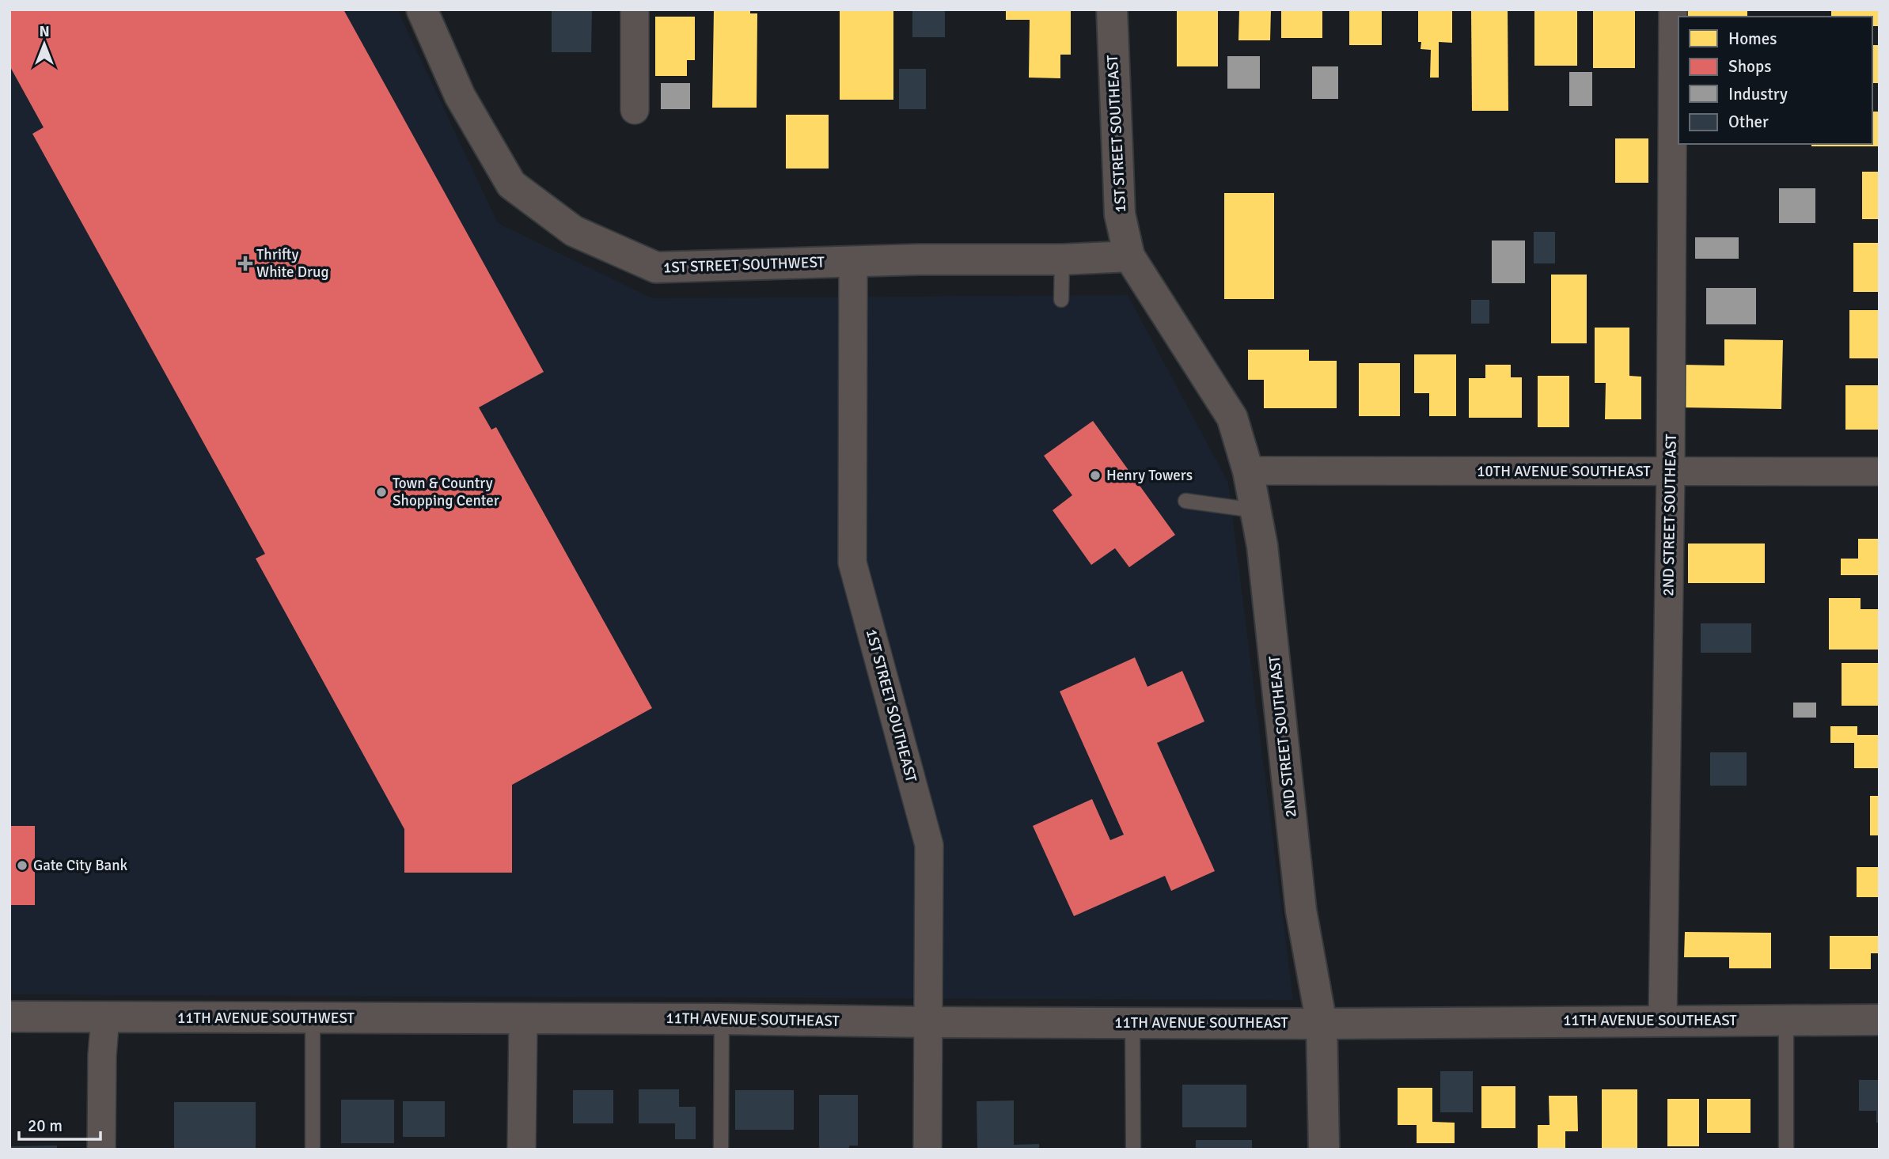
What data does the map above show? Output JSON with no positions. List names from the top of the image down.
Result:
{
  "streets": {
    "street": [
      "1ST STREET SOUTHEAST",
      "1ST STREET SOUTHWEST",
      "10TH AVENUE SOUTHEAST",
      "2ND STREET SOUTHEAST",
      "11TH AVENUE SOUTHWEST",
      "11TH AVENUE SOUTHEAST"
    ]
  },
  "crossings": [
    ["1ST STREET SOUTHEAST", "1ST STREET SOUTHWEST"],
    ["1ST STREET SOUTHEAST", "2ND STREET SOUTHEAST"],
    ["1ST STREET SOUTHEAST", "11TH AVENUE SOUTHEAST"],
    ["1ST STREET SOUTHWEST", "2ND STREET SOUTHEAST"],
    ["10TH AVENUE SOUTHEAST", "2ND STREET SOUTHEAST"],
    ["2ND STREET SOUTHEAST", "11TH AVENUE SOUTHEAST"],
    ["11TH AVENUE SOUTHWEST", "11TH AVENUE SOUTHEAST"]
  ],
  "places": {
    "health": ["Thrifty White Drug"],
    "other": ["Henry Towers", "Town & Country Shopping Center", "Gate City Bank"]
  },
  "legend": [
    "Homes",
    "Shops",
    "Industry",
    "Other"
  ],
  "scale_bar": "20 m",
  "north": "top"
}
